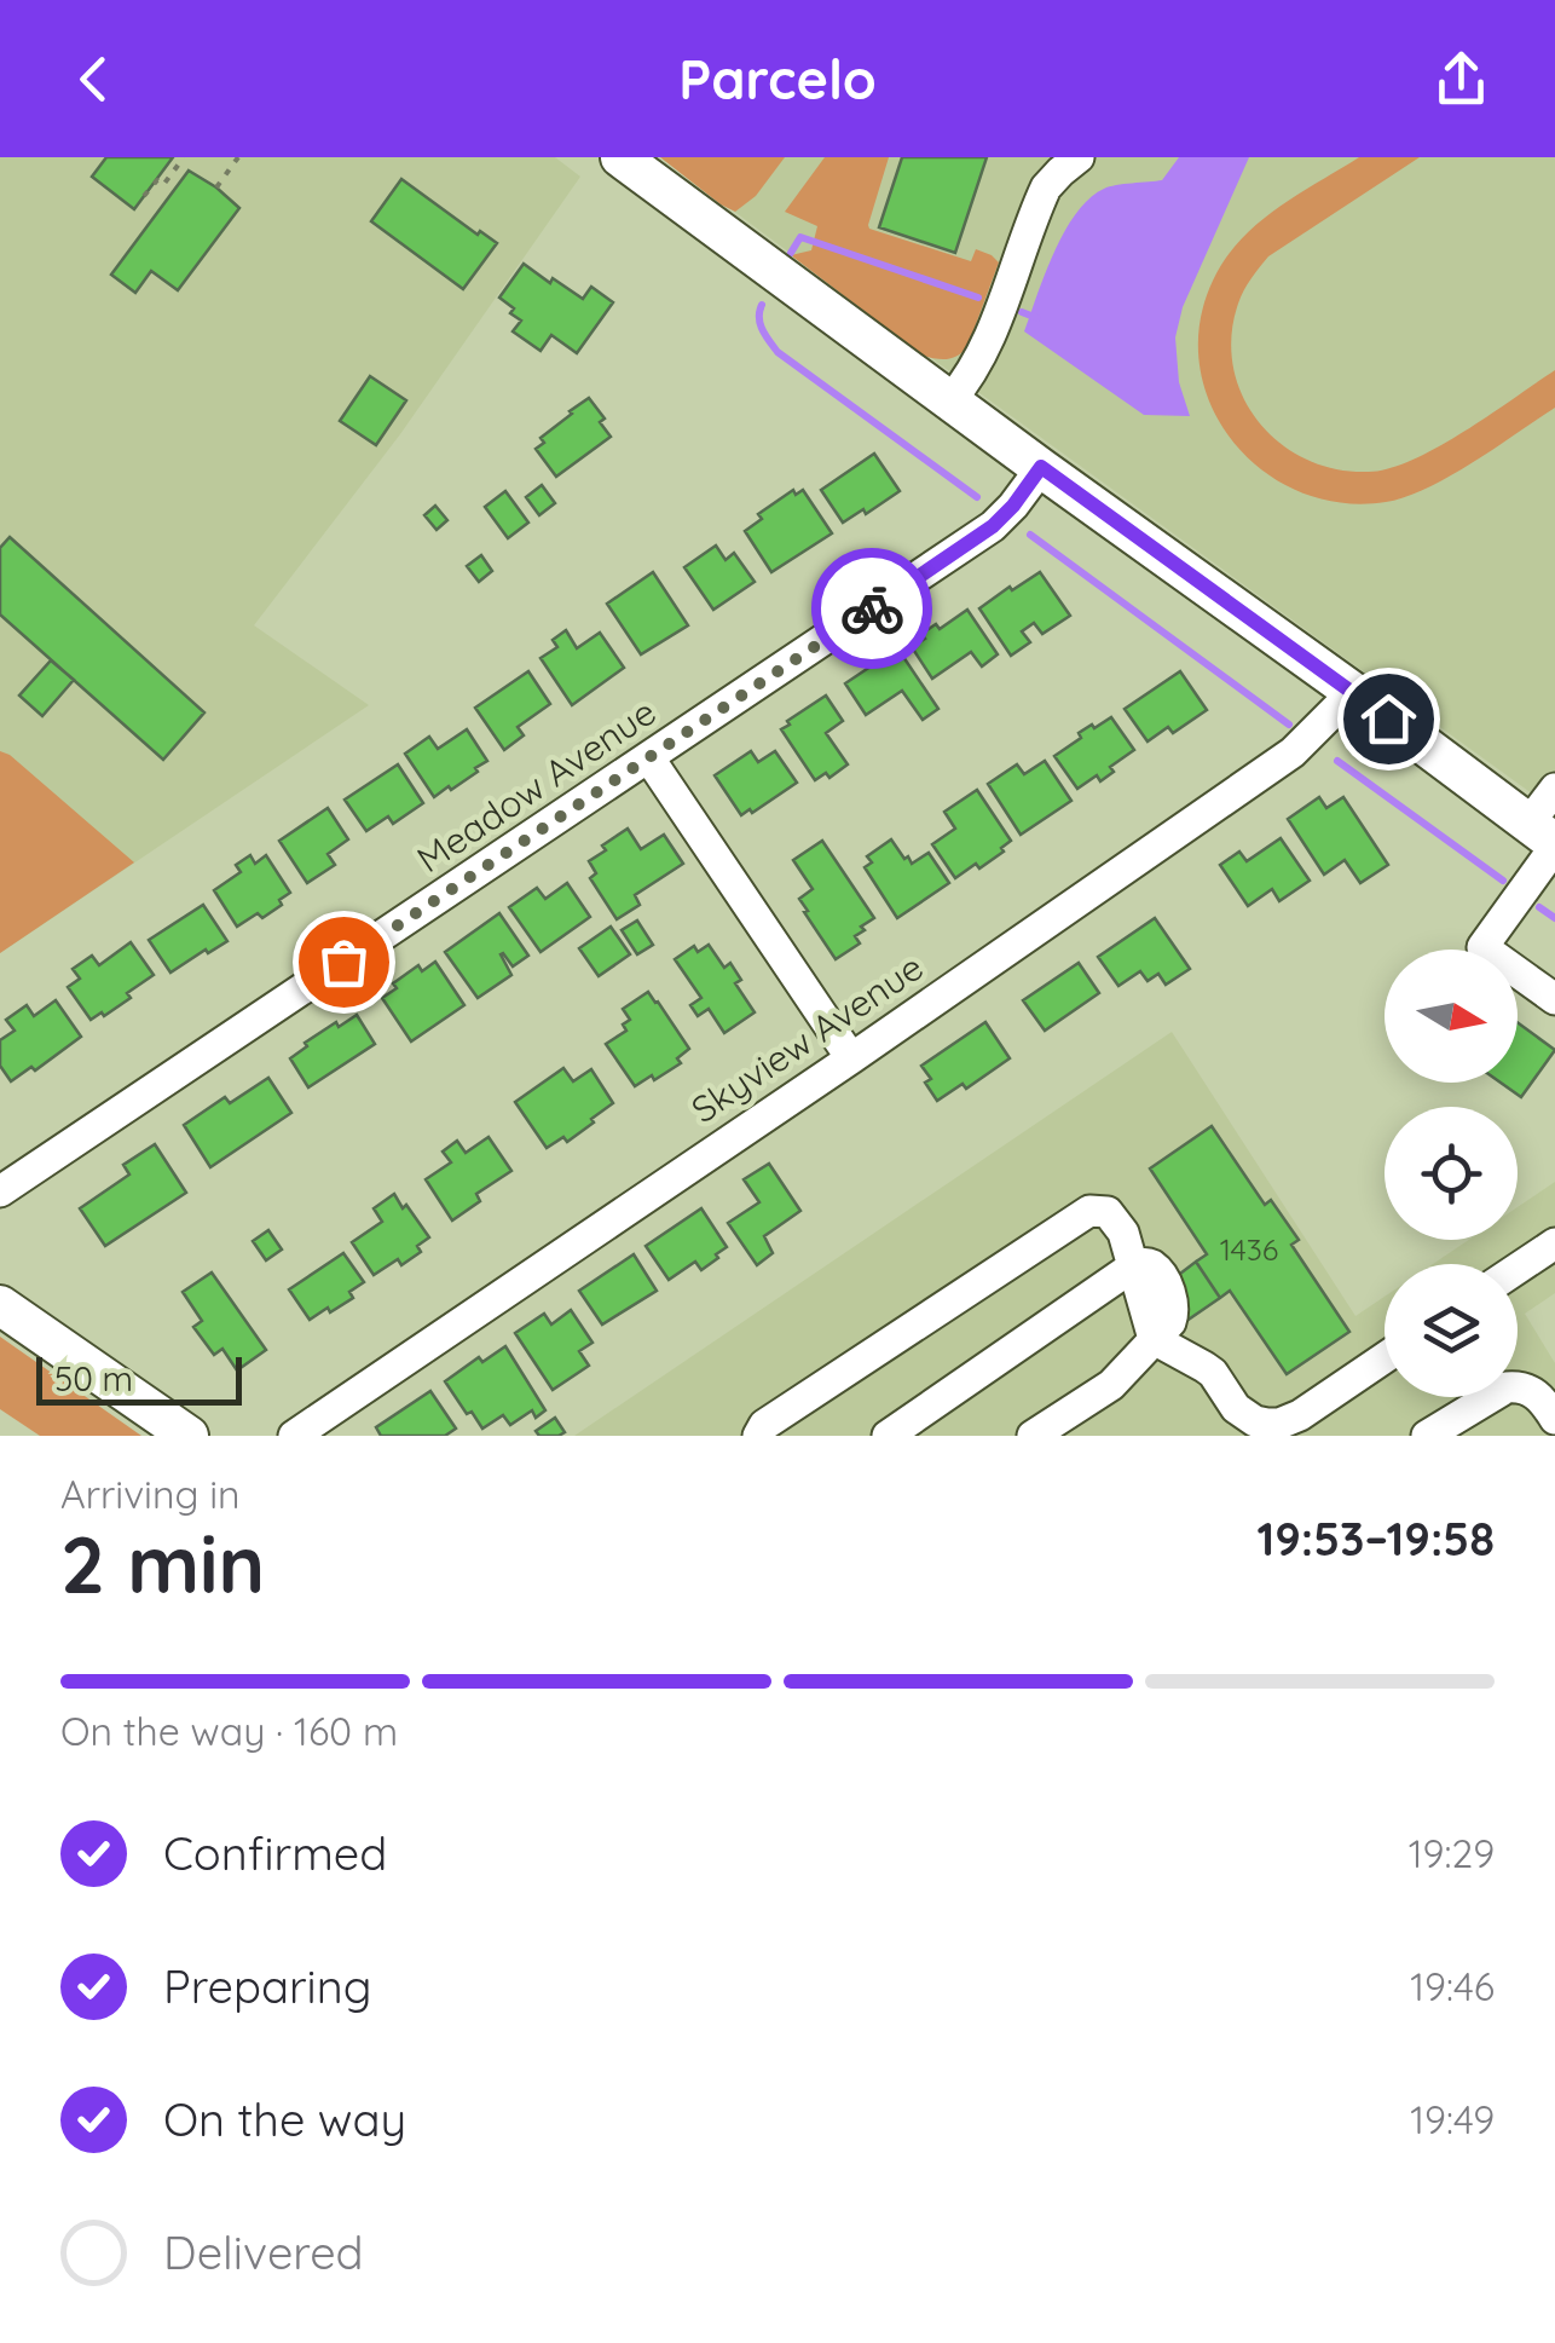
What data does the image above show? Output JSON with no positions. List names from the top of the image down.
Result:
{
  "streets": {
    "street": ["Meadow Avenue", "Skyview Avenue"]
  },
  "house_numbers": ["1436"],
  "scale_bar": "50 m",
  "north": "right",
  "page": {
    "header": "Parcelo",
    "scale": "50 m",
    "heading": ["2 min", "Arriving in", "19:53–19:58"],
    "bar": "On the way · 160 m",
    "list": [
      ["Confirmed", "19:29"],
      ["Preparing", "19:46"],
      ["On the way", "19:49"],
      "Delivered"
    ]
  }
}
